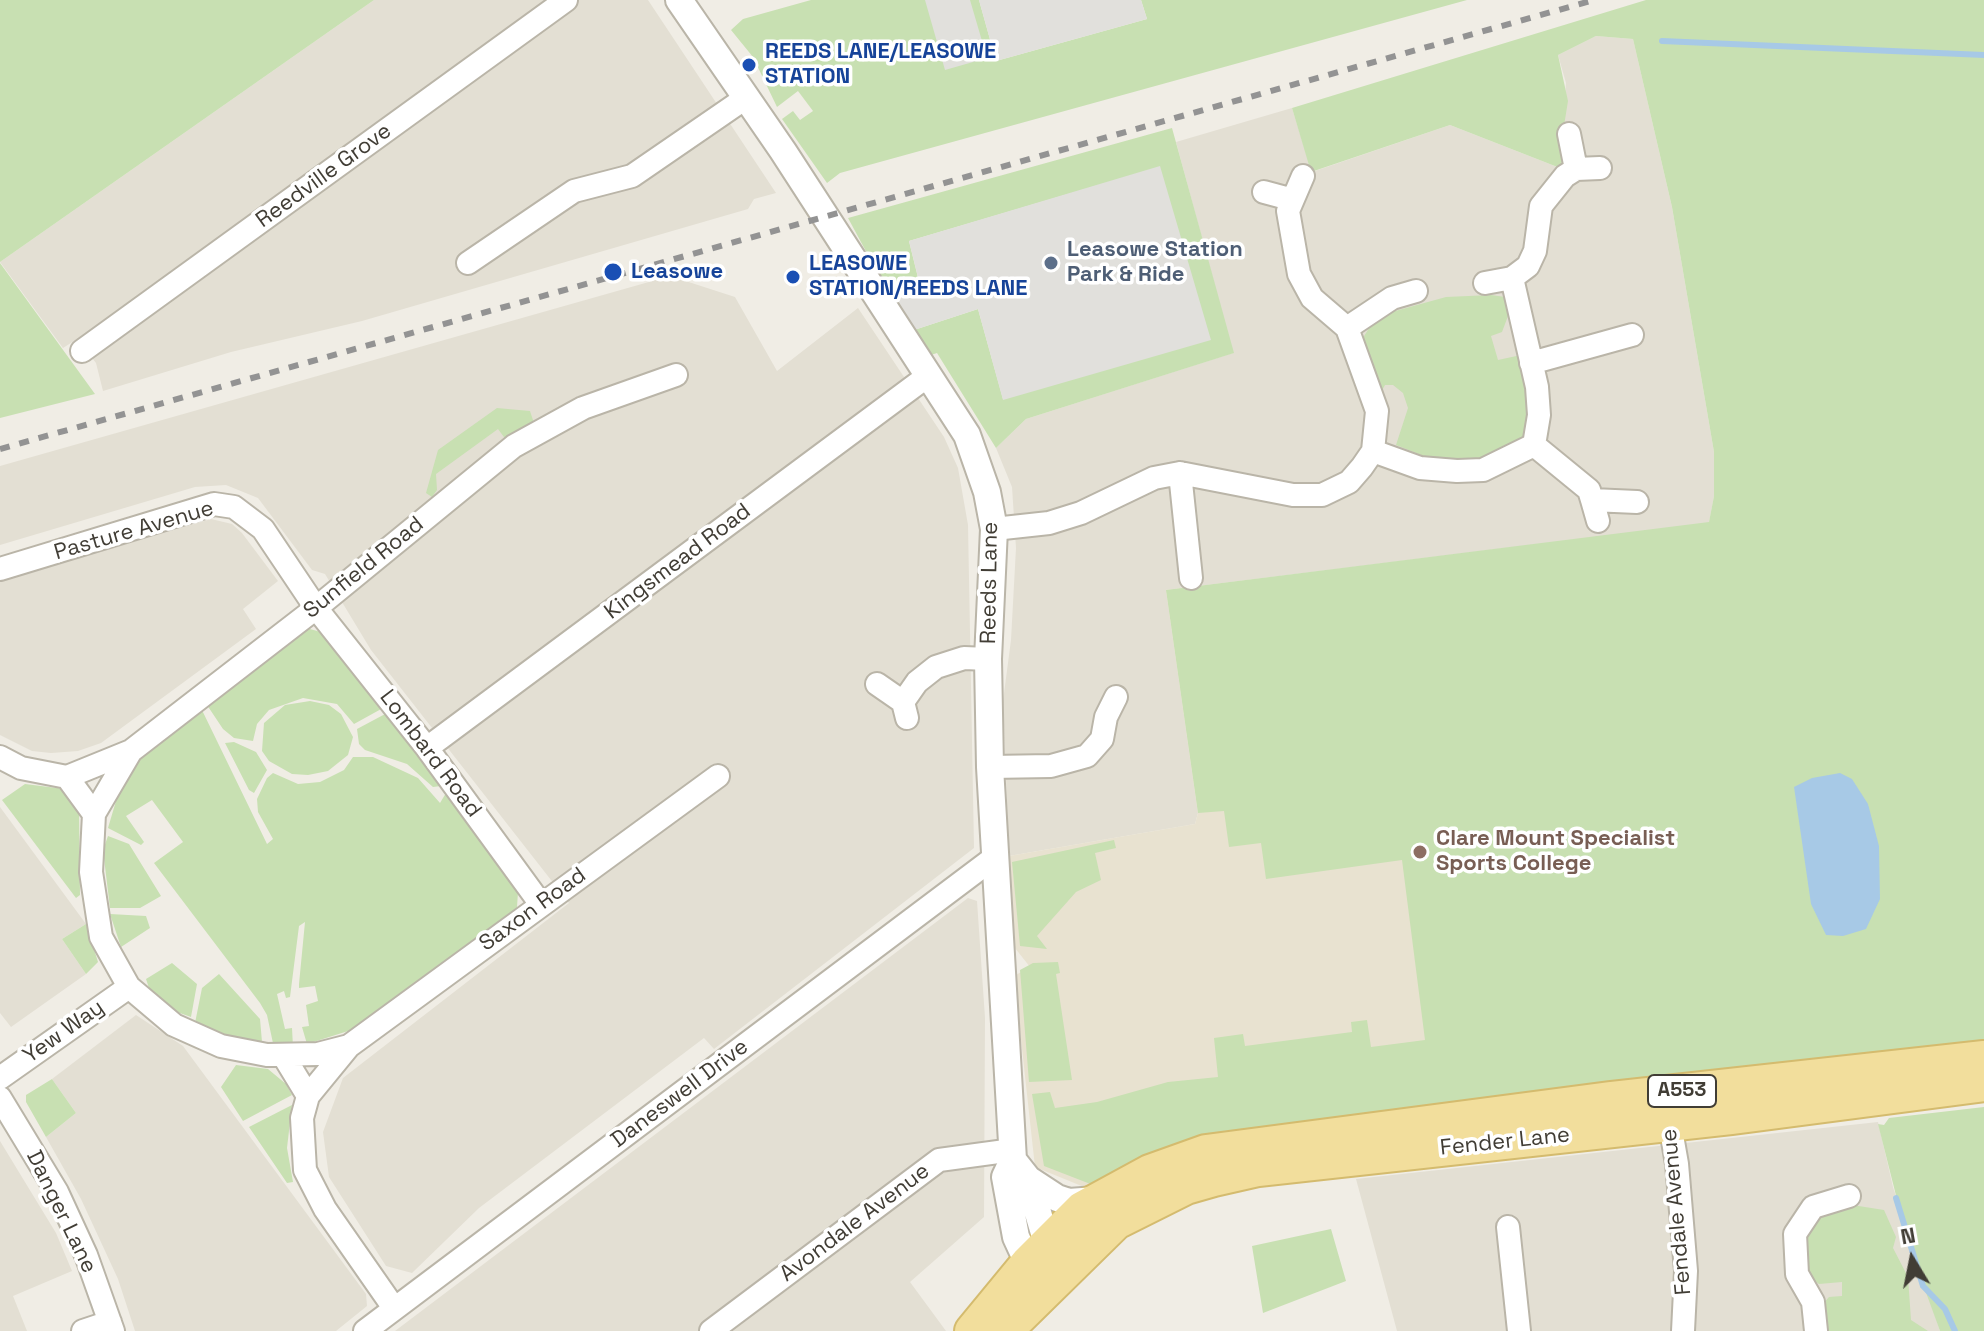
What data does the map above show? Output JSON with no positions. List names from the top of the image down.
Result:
{
  "streets": {
    "main road": ["A553", "Fender Lane"],
    "street": [
      "Reedville Grove",
      "Pasture Avenue",
      "Kingsmead Road",
      "Sunfield Road",
      "Reeds Lane",
      "Lombard Road",
      "Saxon Road",
      "Yew Way",
      "Daneswell Drive",
      "Danger Lane",
      "Fendale Avenue",
      "Avondale Avenue"
    ]
  },
  "crossings": [
    ["Pasture Avenue", "Sunfield Road"],
    ["Pasture Avenue", "Lombard Road"],
    ["Kingsmead Road", "Reeds Lane"],
    ["Kingsmead Road", "Lombard Road"],
    ["Sunfield Road", "Lombard Road"],
    ["Reeds Lane", "A553"],
    ["Reeds Lane", "Daneswell Drive"],
    ["Reeds Lane", "Fender Lane"],
    ["Reeds Lane", "Avondale Avenue"],
    ["Lombard Road", "Saxon Road"],
    ["A553", "Fender Lane"],
    ["Fender Lane", "Fendale Avenue"]
  ],
  "places": [
    "REEDS LANE/LEASOWE STATION",
    "Leasowe Station Park & Ride",
    "Leasowe",
    "LEASOWE STATION/REEDS LANE",
    "Clare Mount Specialist Sports College"
  ],
  "north": "top"
}
